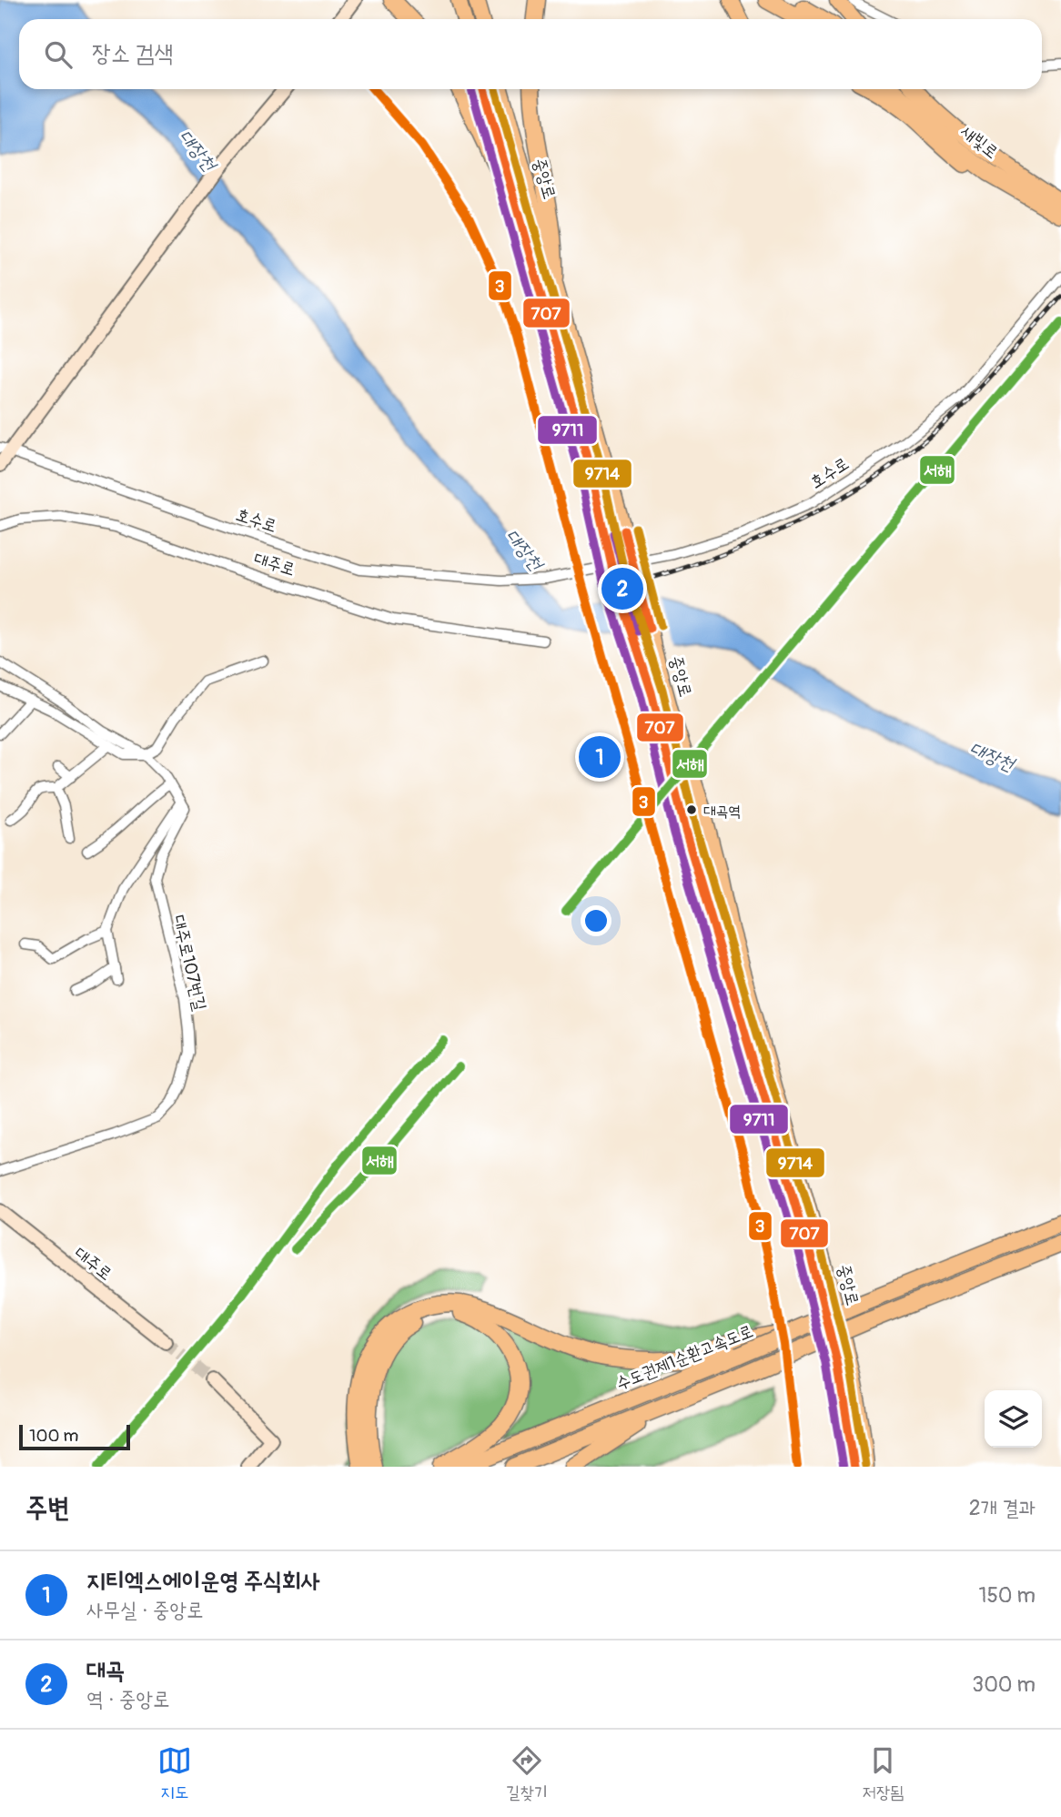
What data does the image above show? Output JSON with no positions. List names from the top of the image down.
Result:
{
  "streets": {
    "highway": ["새빛로", "수도권제1순환고속도로"],
    "main road": ["중앙로"],
    "street": ["호수로", "대주로", "대주로107번길"]
  },
  "water": ["대장천"],
  "places": ["대곡역"],
  "lines": [
    "transit line 3",
    "transit line 707",
    "transit line 9711",
    "transit line 9714",
    "transit line 서해"
  ],
  "scale_bar": "100 m",
  "page": {
    "search": "장소 검색",
    "pins": ["2", "1"],
    "scale": "100 m",
    "heading": ["주변", "2개 결과"],
    "list": [
      {
        "mark": "1",
        "name": "지티엑스에이운영 주식회사",
        "note": "사무실 · 중앙로",
        "value": "150 m"
      },
      {
        "mark": "2",
        "name": "대곡",
        "note": "역 · 중앙로",
        "value": "300 m"
      }
    ],
    "nav": ["지도", "길찾기", "저장됨"]
  }
}
